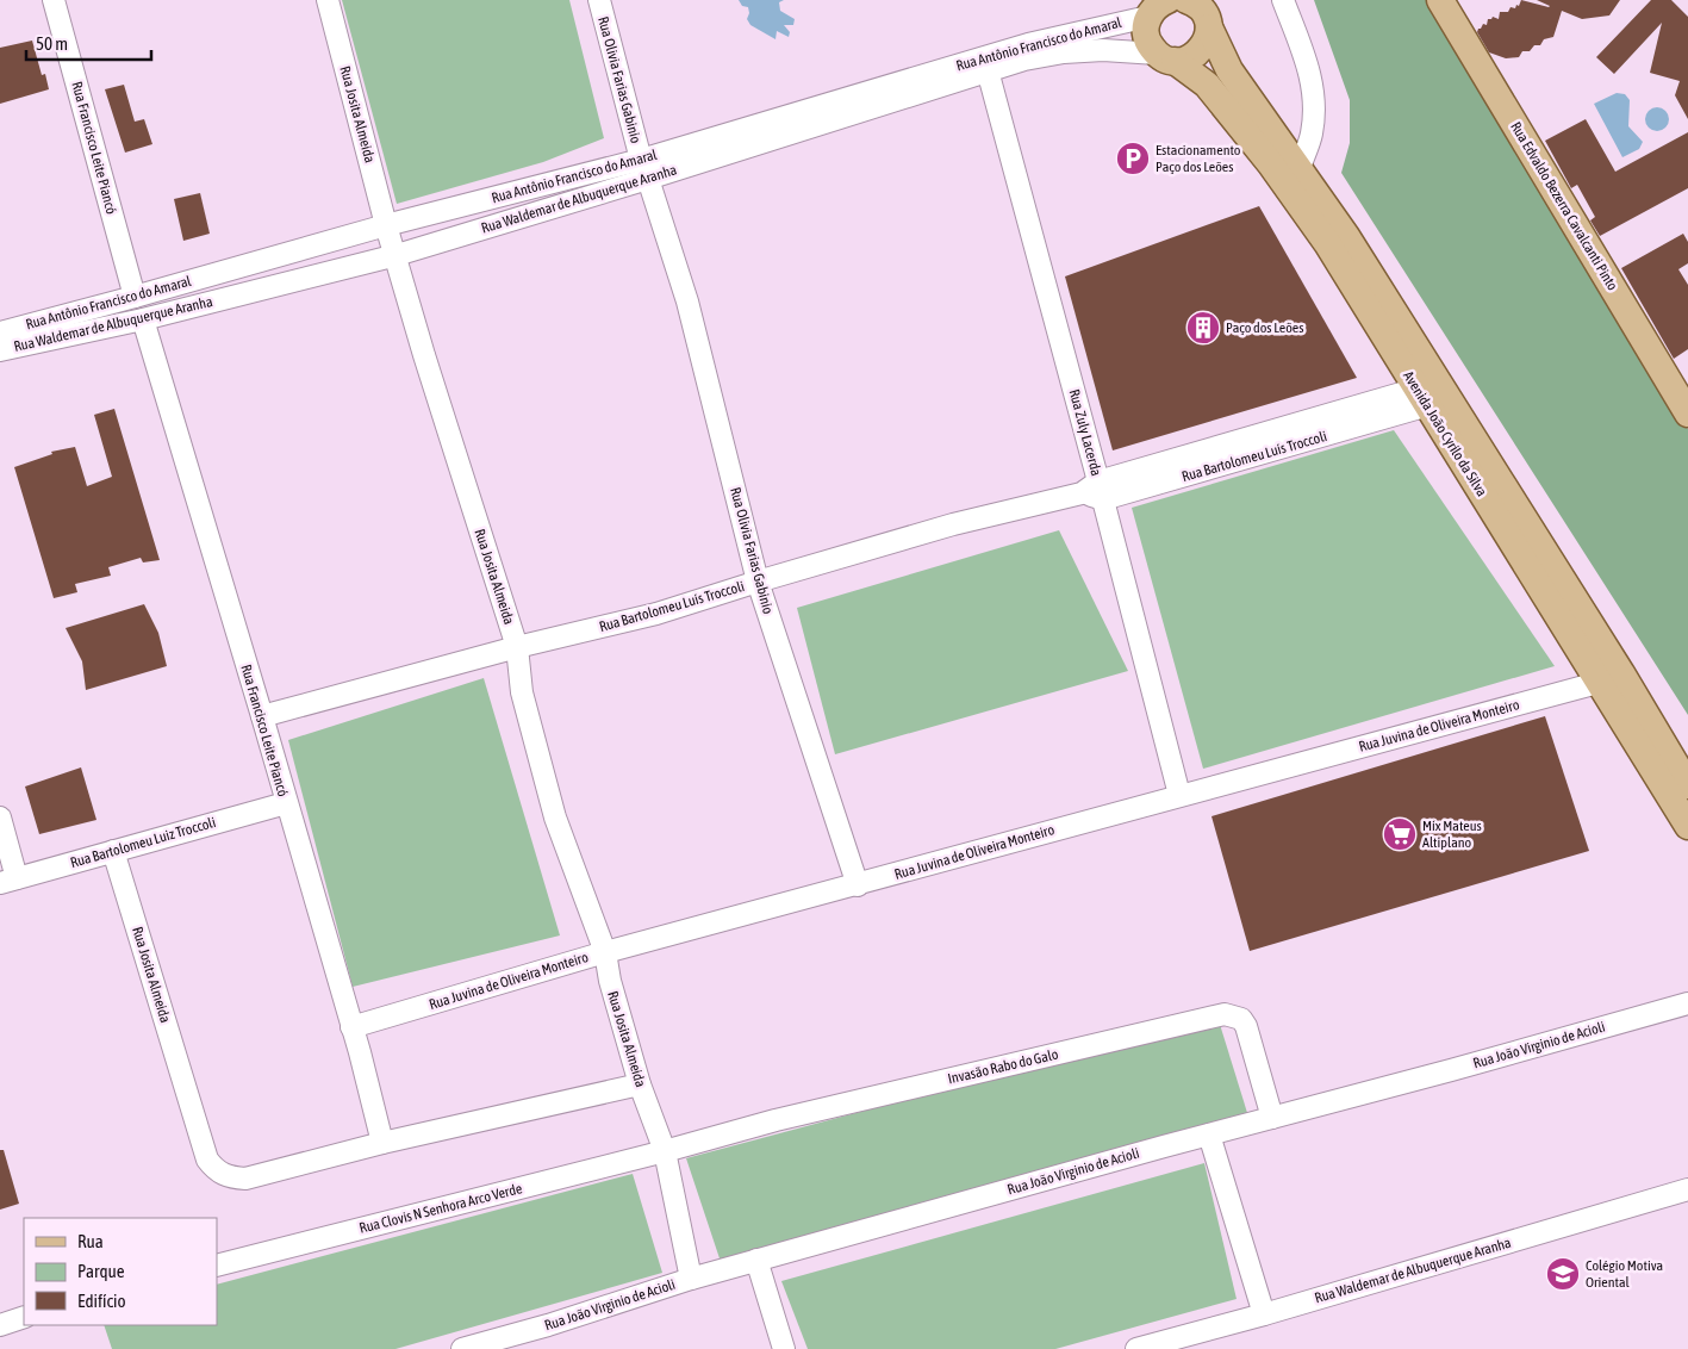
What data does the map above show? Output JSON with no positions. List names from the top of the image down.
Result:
{
  "streets": {
    "main road": ["Rua Edvaldo Bezerra Cavalcanti Pinto", "Avenida João Cyrilo da Silva"],
    "street": [
      "Rua Antônio Francisco do Amaral",
      "Rua Olivia Farias Gabinio",
      "Rua Josita Almeida",
      "Rua Francisco Leite Piancó",
      "Rua Waldemar de Albuquerque Aranha",
      "Rua Zuly Lacerda",
      "Rua Bartolomeu Luís Troccoli",
      "Rua Juvina de Oliveira Monteiro",
      "Rua Bartolomeu Luiz Troccoli",
      "Rua João Virginio de Acioli",
      "Invasão Rabo do Galo",
      "Rua Clovis N Senhora Arco Verde"
    ]
  },
  "crossings": [
    ["Rua Antônio Francisco do Amaral", "Rua Olivia Farias Gabinio"],
    ["Rua Antônio Francisco do Amaral", "Rua Josita Almeida"],
    ["Rua Antônio Francisco do Amaral", "Rua Francisco Leite Piancó"],
    ["Rua Antônio Francisco do Amaral", "Rua Waldemar de Albuquerque Aranha"],
    ["Rua Antônio Francisco do Amaral", "Avenida João Cyrilo da Silva"],
    ["Rua Olivia Farias Gabinio", "Rua Waldemar de Albuquerque Aranha"],
    ["Rua Olivia Farias Gabinio", "Rua Bartolomeu Luís Troccoli"],
    ["Rua Olivia Farias Gabinio", "Rua Juvina de Oliveira Monteiro"],
    ["Rua Josita Almeida", "Rua Francisco Leite Piancó"],
    ["Rua Josita Almeida", "Rua Waldemar de Albuquerque Aranha"],
    ["Rua Josita Almeida", "Rua Bartolomeu Luís Troccoli"],
    ["Rua Josita Almeida", "Rua Juvina de Oliveira Monteiro"],
    ["Rua Josita Almeida", "Rua Bartolomeu Luiz Troccoli"],
    ["Rua Josita Almeida", "Rua João Virginio de Acioli"],
    ["Rua Josita Almeida", "Invasão Rabo do Galo"],
    ["Rua Josita Almeida", "Rua Clovis N Senhora Arco Verde"],
    ["Rua Francisco Leite Piancó", "Rua Waldemar de Albuquerque Aranha"],
    ["Rua Francisco Leite Piancó", "Rua Bartolomeu Luís Troccoli"],
    ["Rua Francisco Leite Piancó", "Rua Juvina de Oliveira Monteiro"],
    ["Rua Francisco Leite Piancó", "Rua Bartolomeu Luiz Troccoli"],
    ["Rua Waldemar de Albuquerque Aranha", "Rua Zuly Lacerda"],
    ["Rua Waldemar de Albuquerque Aranha", "Avenida João Cyrilo da Silva"],
    ["Rua Zuly Lacerda", "Rua Bartolomeu Luís Troccoli"],
    ["Rua Zuly Lacerda", "Rua Juvina de Oliveira Monteiro"],
    ["Avenida João Cyrilo da Silva", "Rua Bartolomeu Luís Troccoli"],
    ["Avenida João Cyrilo da Silva", "Rua Juvina de Oliveira Monteiro"],
    ["Rua João Virginio de Acioli", "Invasão Rabo do Galo"],
    ["Invasão Rabo do Galo", "Rua Clovis N Senhora Arco Verde"]
  ],
  "places": {
    "parking": ["Estacionamento Paço dos Leões"],
    "building": ["Paço dos Leões"],
    "supermarket": ["Mix Mateus Altiplano"],
    "school or university": ["Colégio Motiva Oriental"]
  },
  "legend": ["Rua", "Parque", "Edifício"],
  "scale_bar": "50 m"
}
